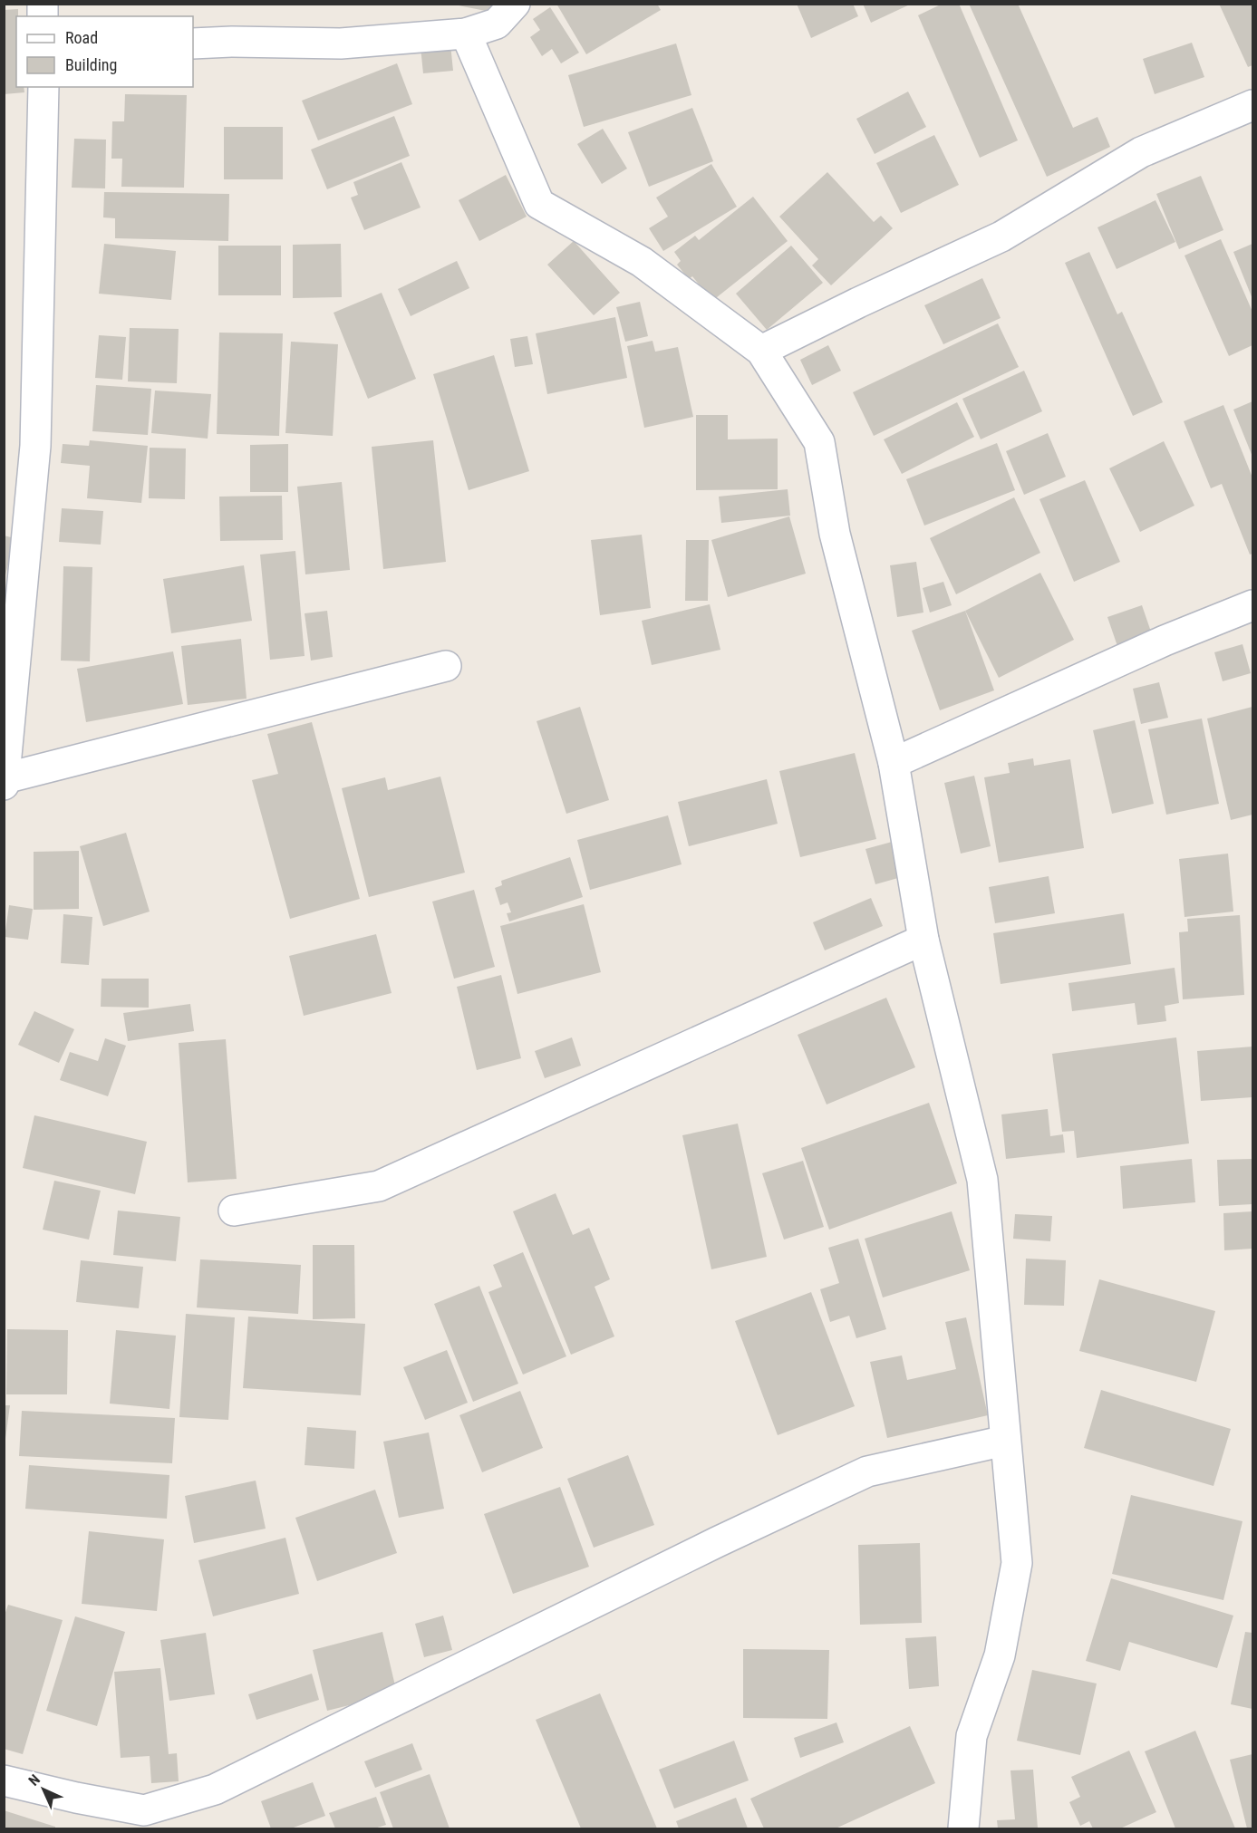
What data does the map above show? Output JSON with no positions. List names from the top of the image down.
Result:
{
  "legend": ["Road", "Building"],
  "north": "top left"
}
